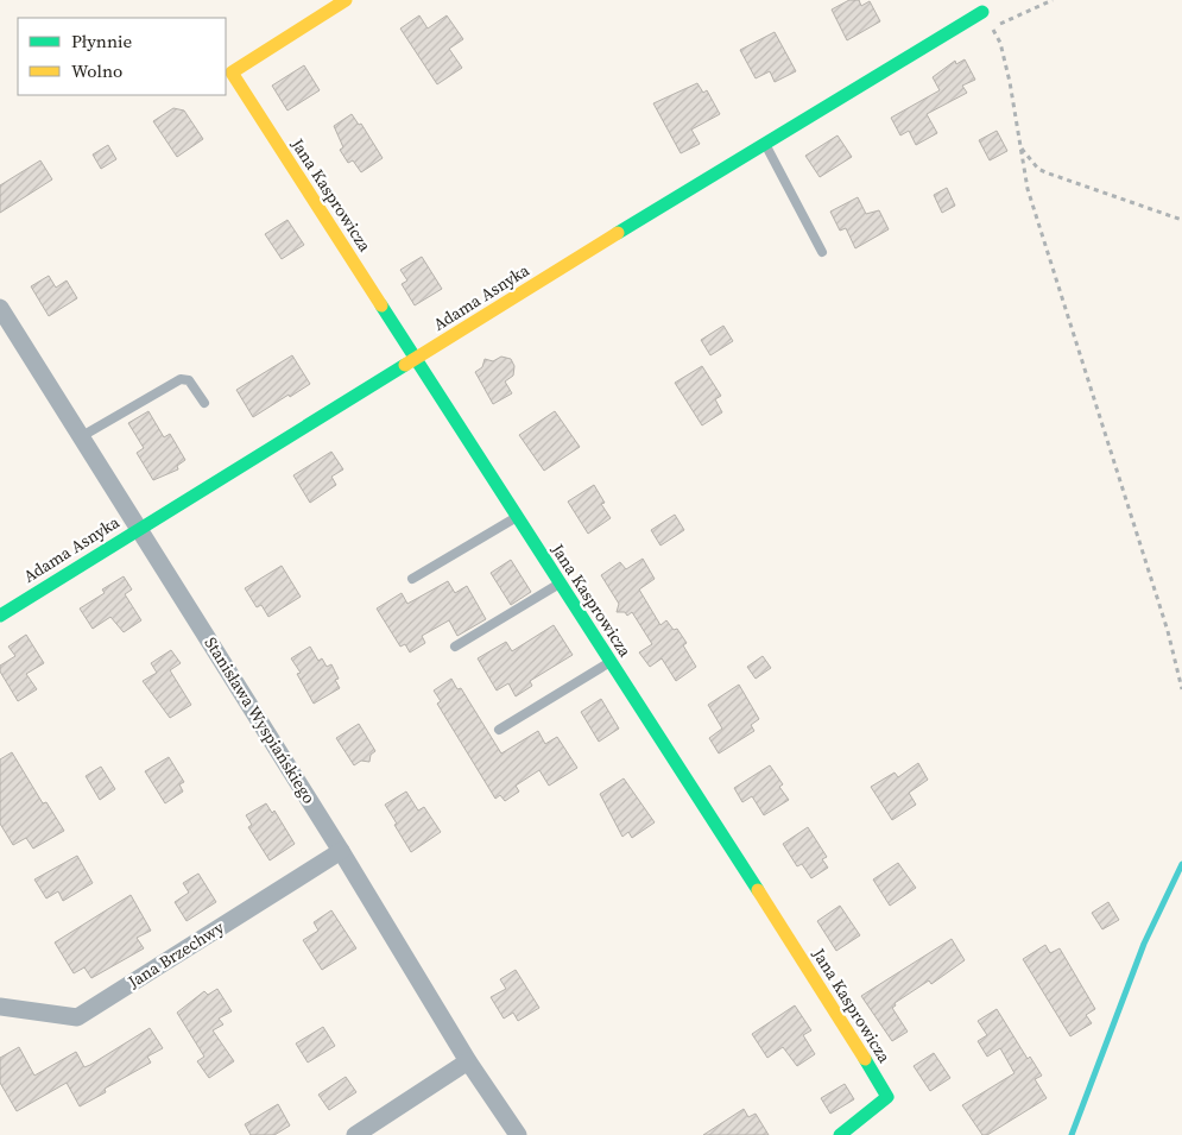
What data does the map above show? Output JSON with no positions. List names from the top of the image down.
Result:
{
  "streets": {
    "street": [
      "Jana Kasprowicza",
      "Adama Asnyka",
      "Stanisława Wyspiańskiego",
      "Jana Brzechwy"
    ]
  },
  "crossings": [
    ["Jana Kasprowicza", "Adama Asnyka"],
    ["Adama Asnyka", "Stanisława Wyspiańskiego"],
    ["Stanisława Wyspiańskiego", "Jana Brzechwy"]
  ],
  "legend": ["Płynnie", "Wolno"]
}
